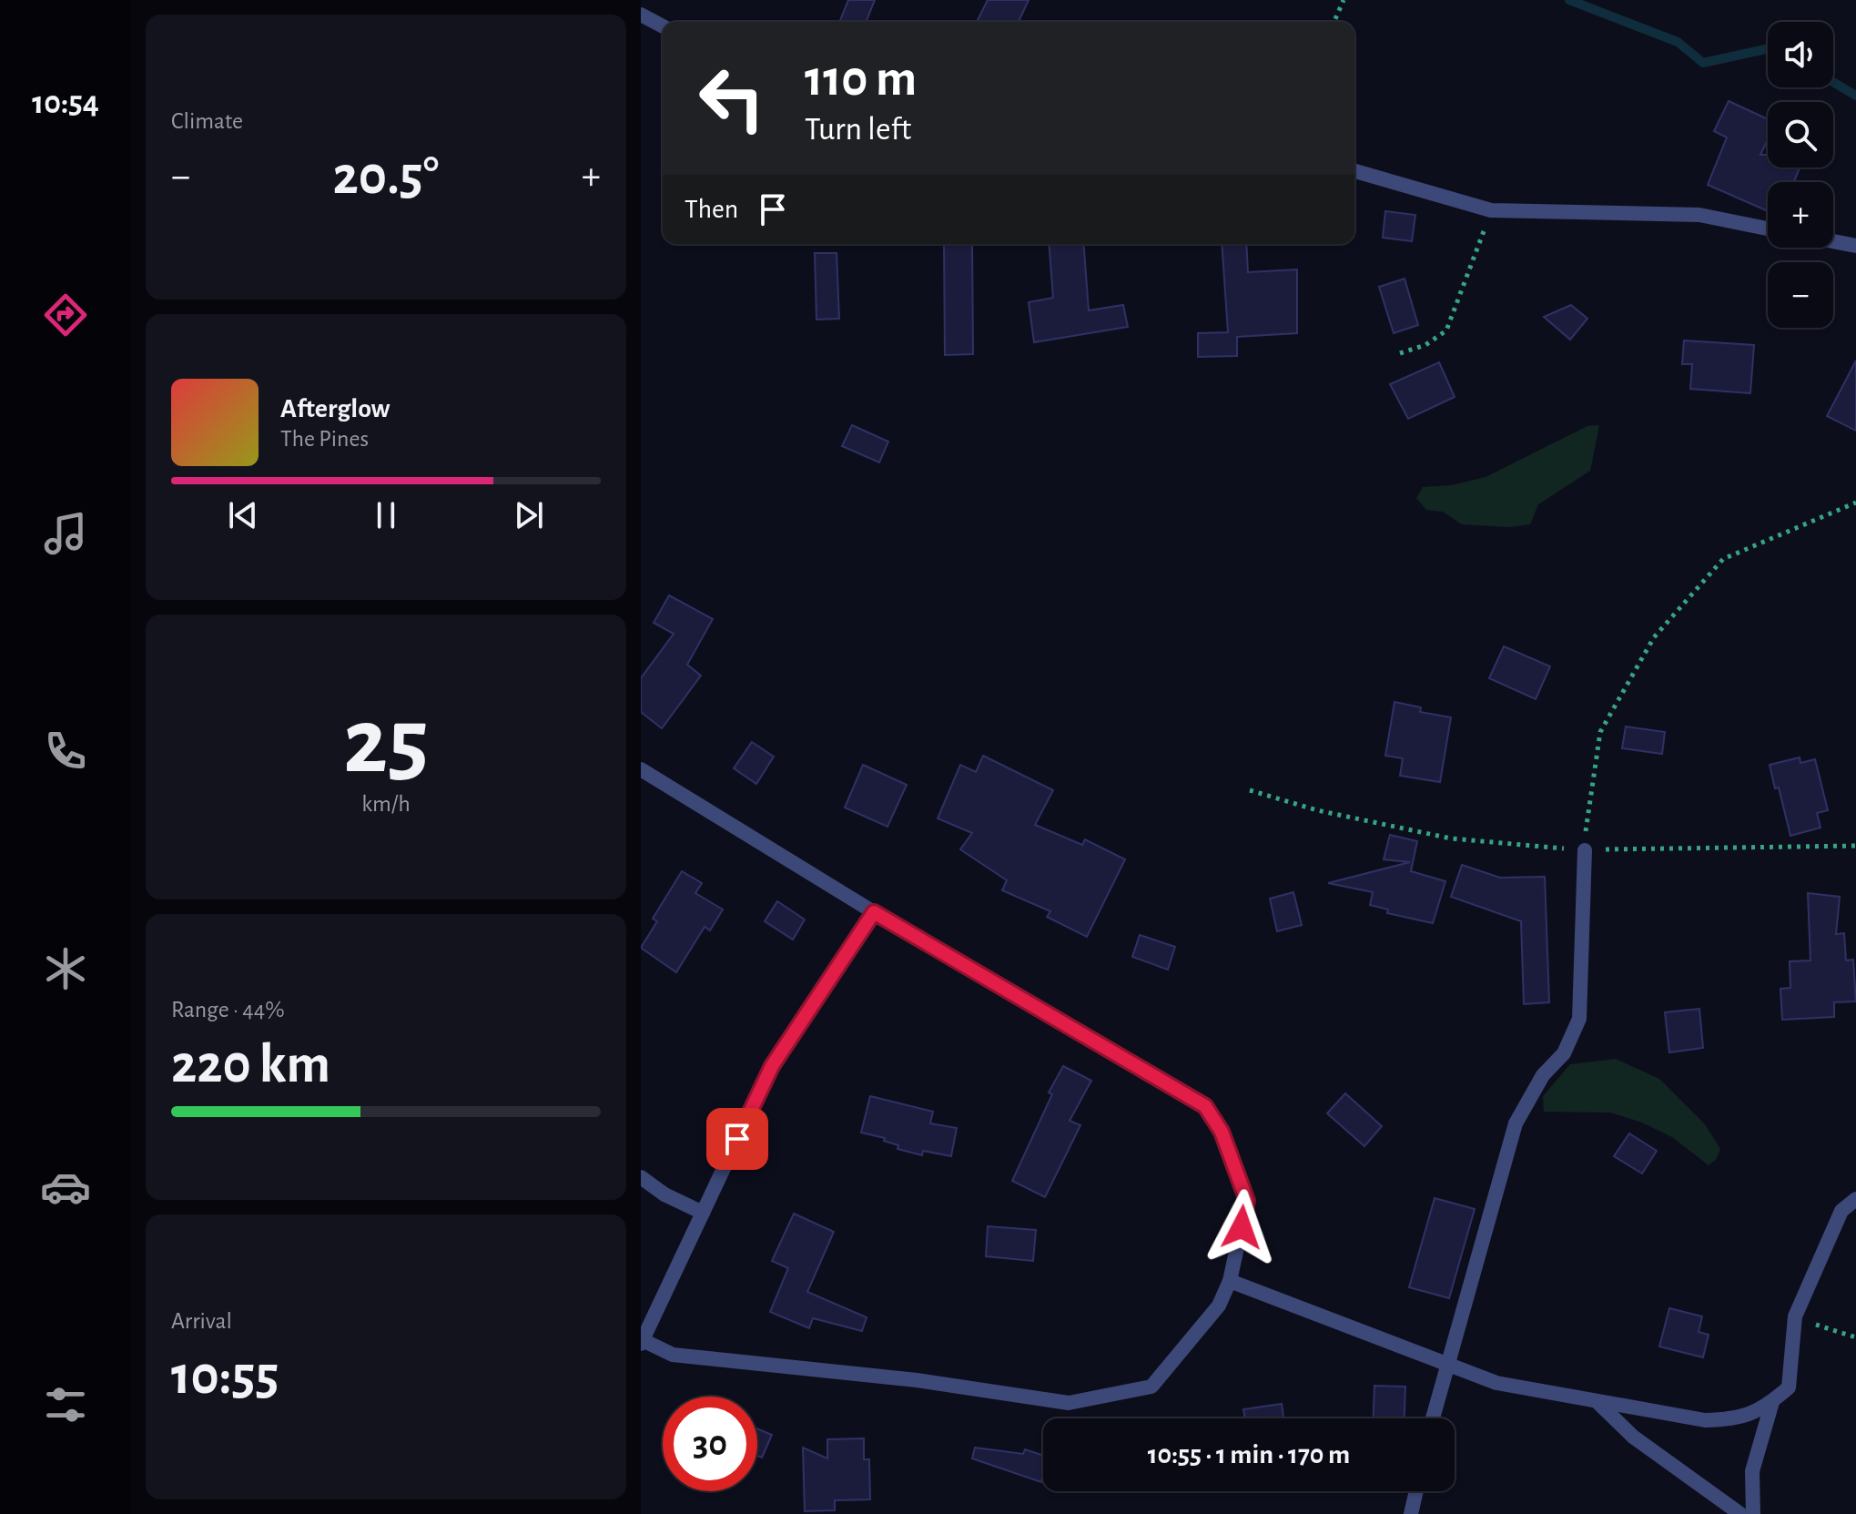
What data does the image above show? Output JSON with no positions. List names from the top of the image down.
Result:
{
  "page": {
    "tabs": "10:54",
    "tile": [
      "Climate",
      ["25", "km/h"],
      ["Range · 44%", "220 km"],
      ["Arrival", "10:55"]
    ],
    "map_buttons": ["+", "−"],
    "turn": ["110 m", "Turn left"],
    "heat": ["−", "20.5°", "+"],
    "then": "Then",
    "song": ["Afterglow", "The Pines"],
    "limit": "30",
    "trip": "10:55 · 1 min · 170 m"
  }
}
